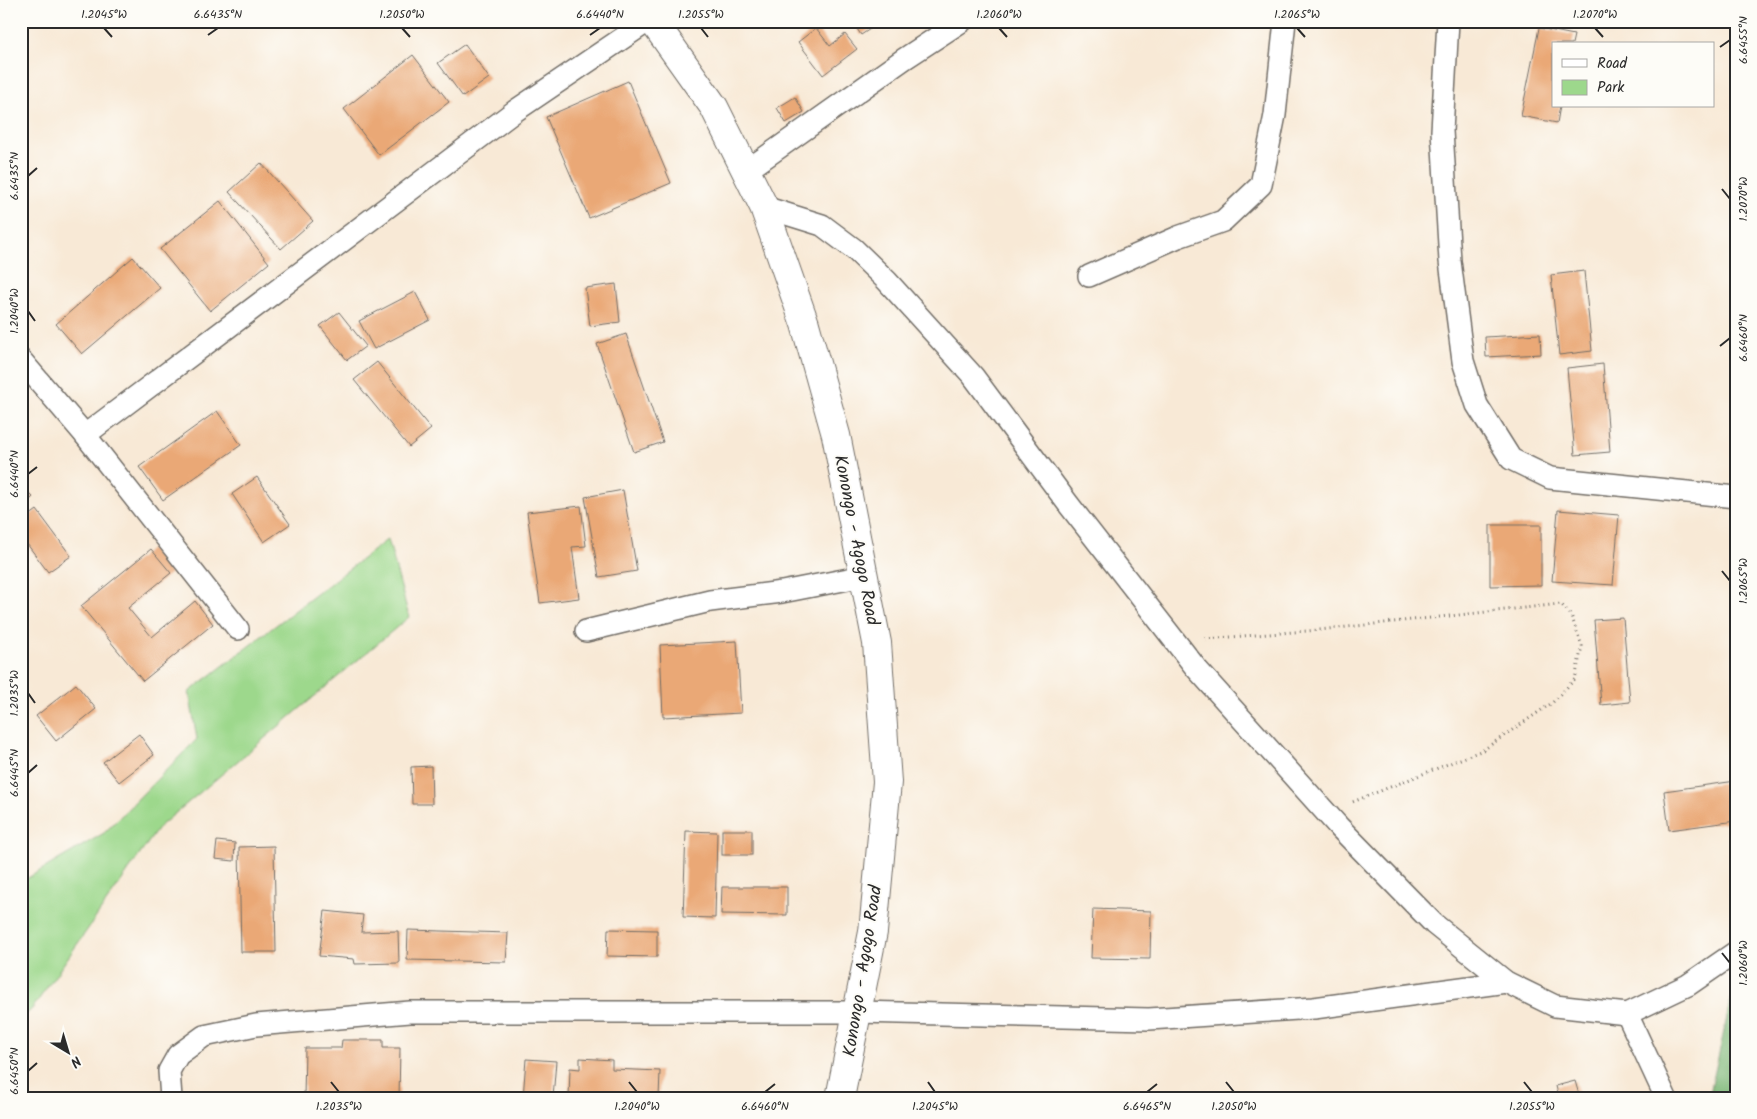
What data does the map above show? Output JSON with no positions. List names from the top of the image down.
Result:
{
  "streets": {
    "main road": ["Konongo - Agogo Road"]
  },
  "legend": ["Road", "Park"],
  "north": "bottom right",
  "coordinates": [
    "1.2045°W",
    "6.6435°N",
    "1.2050°W",
    "6.6440°N",
    "1.2055°W",
    "1.2060°W",
    "1.2065°W",
    "1.2070°W",
    "6.6455°N",
    "1.2040°W",
    "6.6460°N",
    "1.2035°W",
    "6.6445°N",
    "6.6450°N",
    "6.6465°N"
  ]
}
